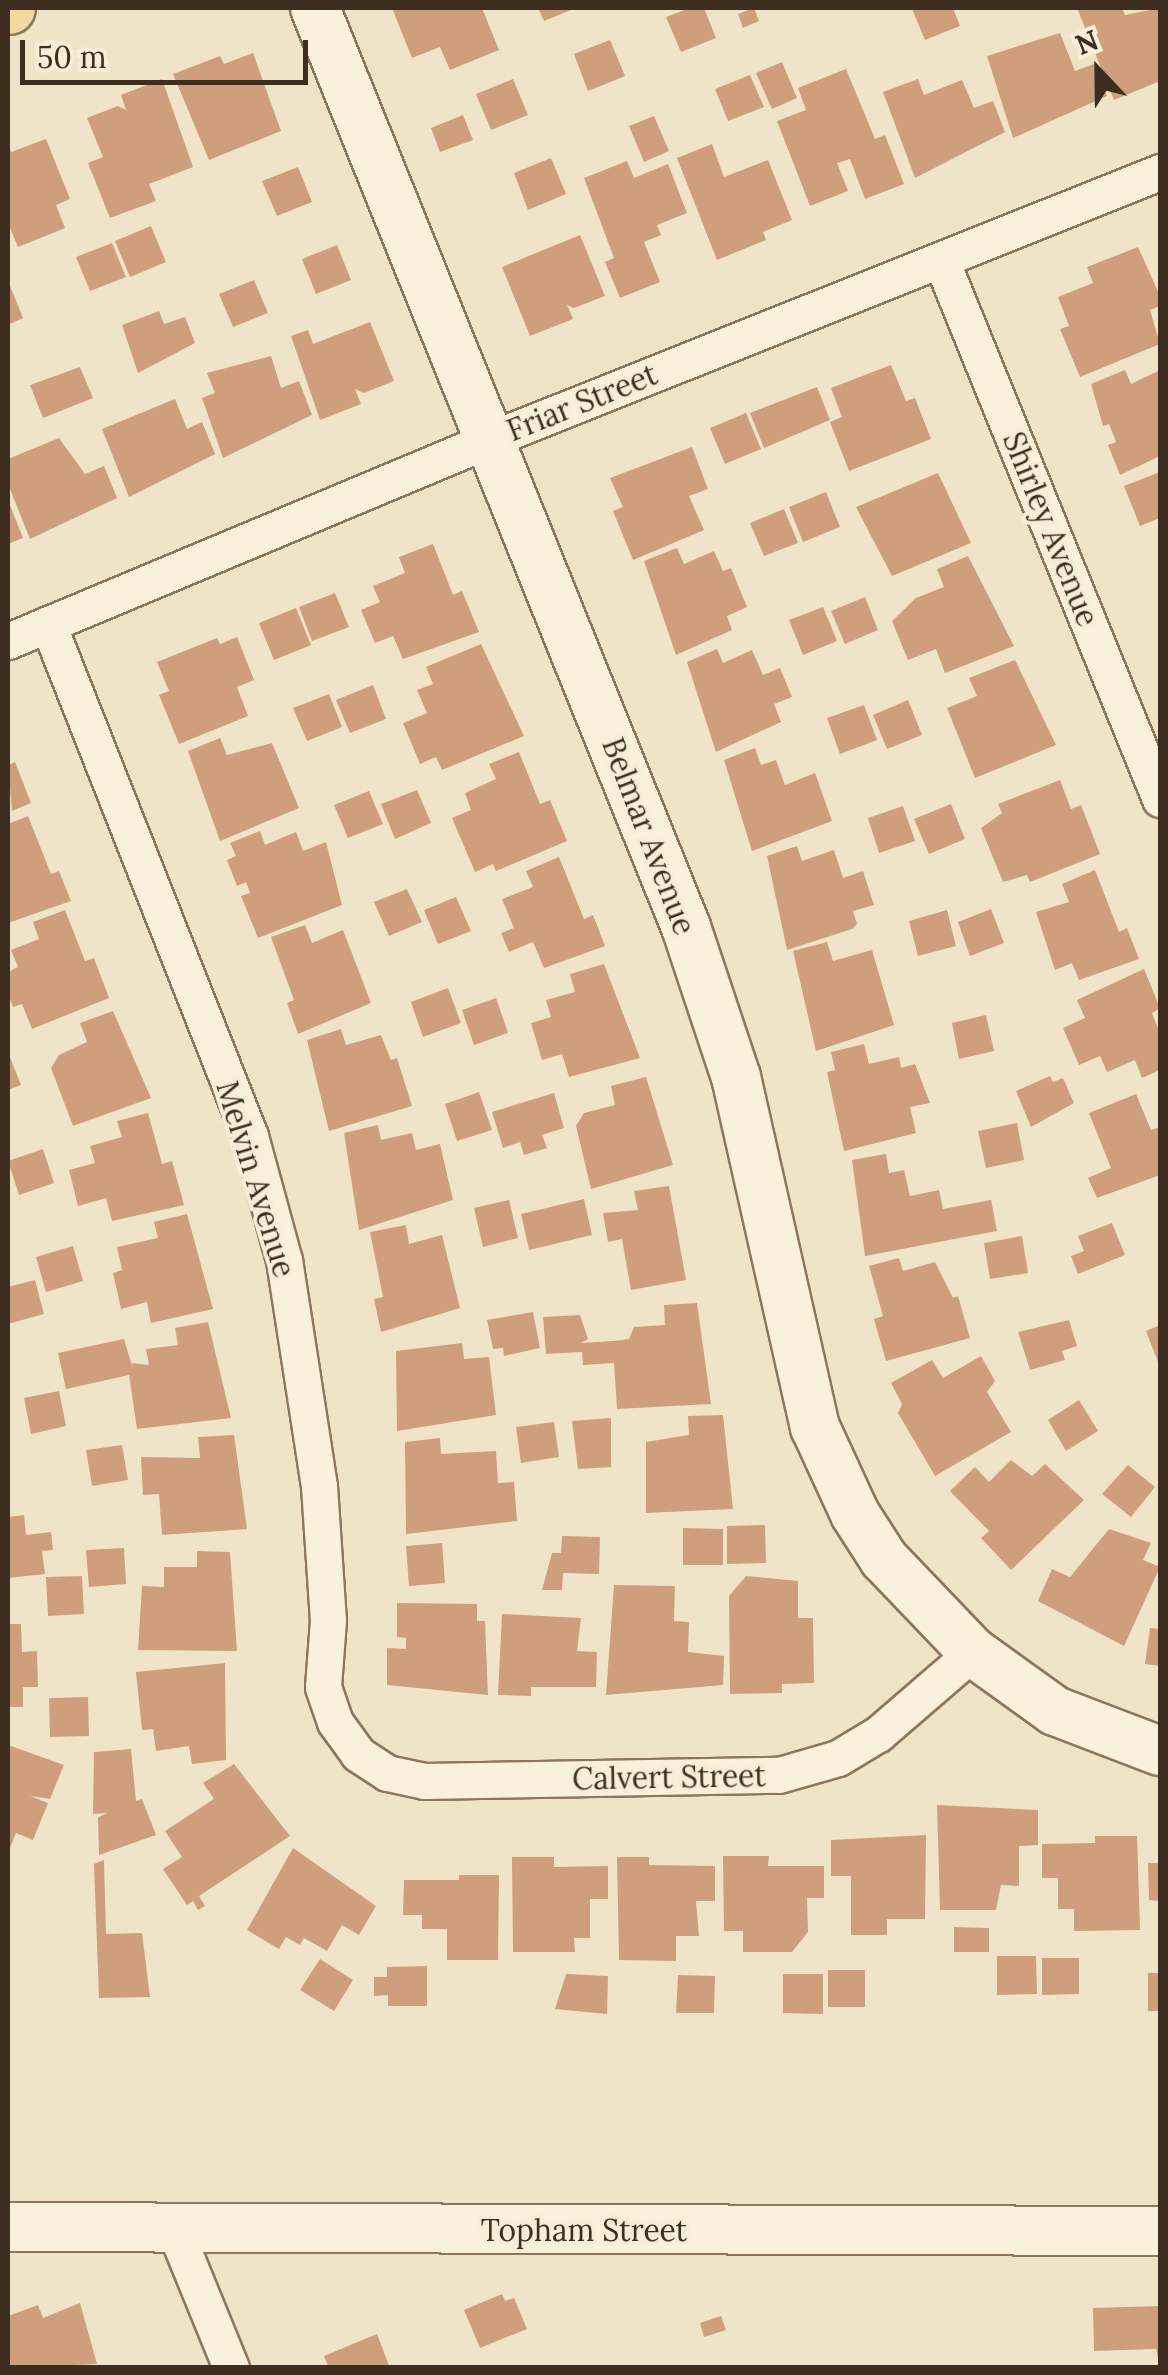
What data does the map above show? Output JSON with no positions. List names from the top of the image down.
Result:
{
  "streets": {
    "street": [
      "Friar Street",
      "Shirley Avenue",
      "Belmar Avenue",
      "Melvin Avenue",
      "Calvert Street",
      "Topham Street"
    ]
  },
  "crossings": [
    ["Friar Street", "Shirley Avenue"],
    ["Friar Street", "Belmar Avenue"],
    ["Friar Street", "Melvin Avenue"],
    ["Belmar Avenue", "Calvert Street"],
    ["Melvin Avenue", "Calvert Street"]
  ],
  "scale_bar": "50 m",
  "north": "top"
}
